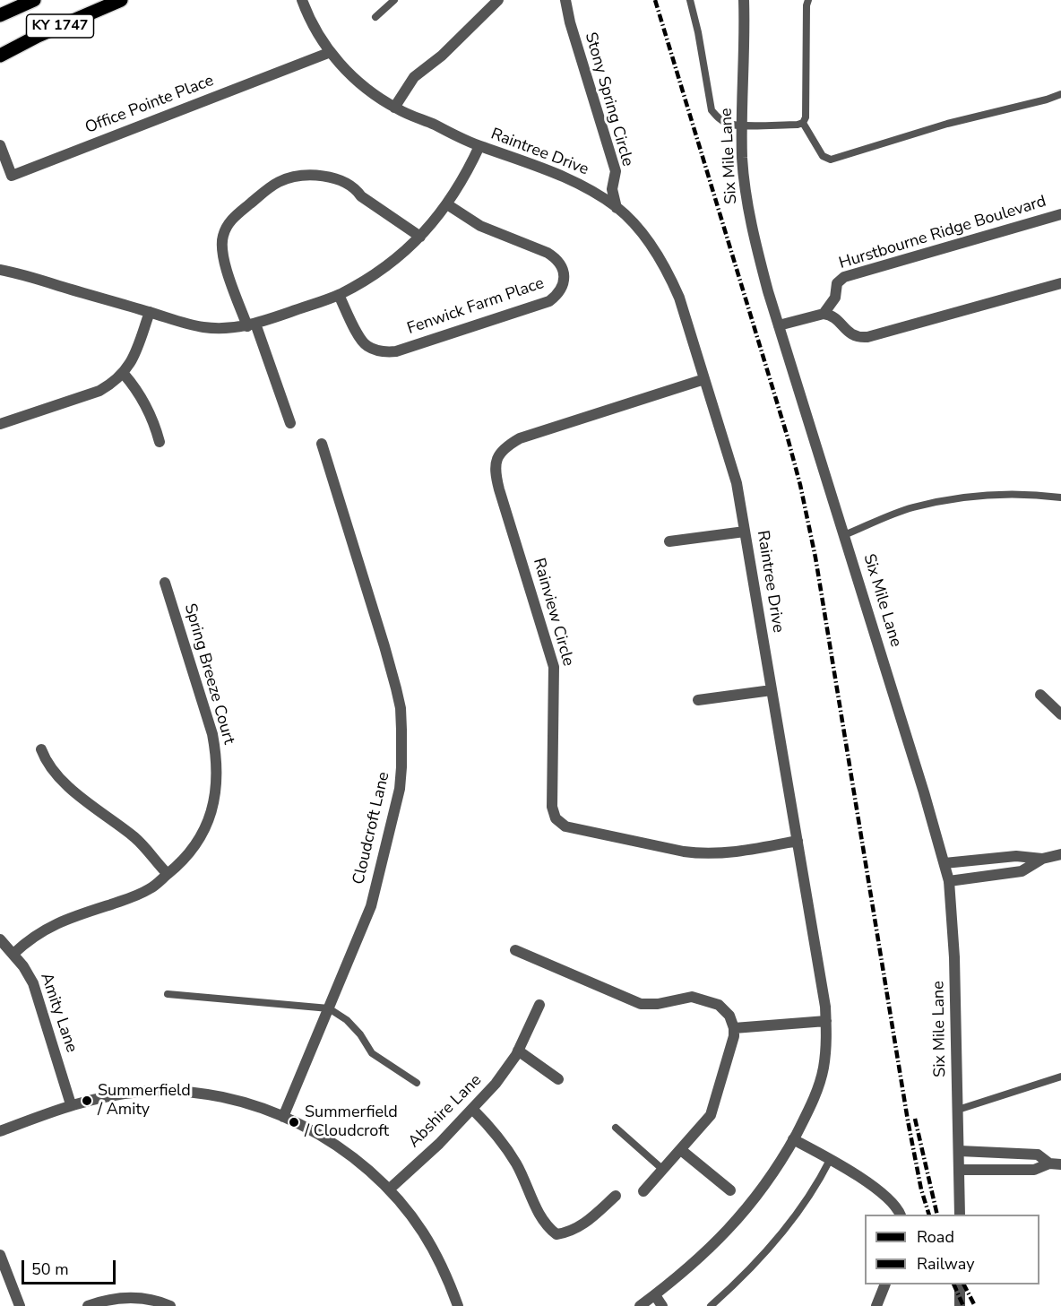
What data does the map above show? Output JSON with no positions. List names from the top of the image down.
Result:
{
  "streets": {
    "main road": ["KY 1747"],
    "street": [
      "Stony Spring Circle",
      "Office Pointe Place",
      "Raintree Drive",
      "Six Mile Lane",
      "Hurstbourne Ridge Boulevard",
      "Fenwick Farm Place",
      "Rainview Circle",
      "Spring Breeze Court",
      "Cloudcroft Lane",
      "Amity Lane",
      "Abshire Lane"
    ]
  },
  "crossings": [
    ["Stony Spring Circle", "Raintree Drive"],
    ["Office Pointe Place", "Raintree Drive"],
    ["Raintree Drive", "Rainview Circle"],
    ["Spring Breeze Court", "Amity Lane"]
  ],
  "places": ["Summerfield / Amity", "Summerfield / Cloudcroft"],
  "legend": ["Road", "Railway"],
  "scale_bar": "50 m"
}
